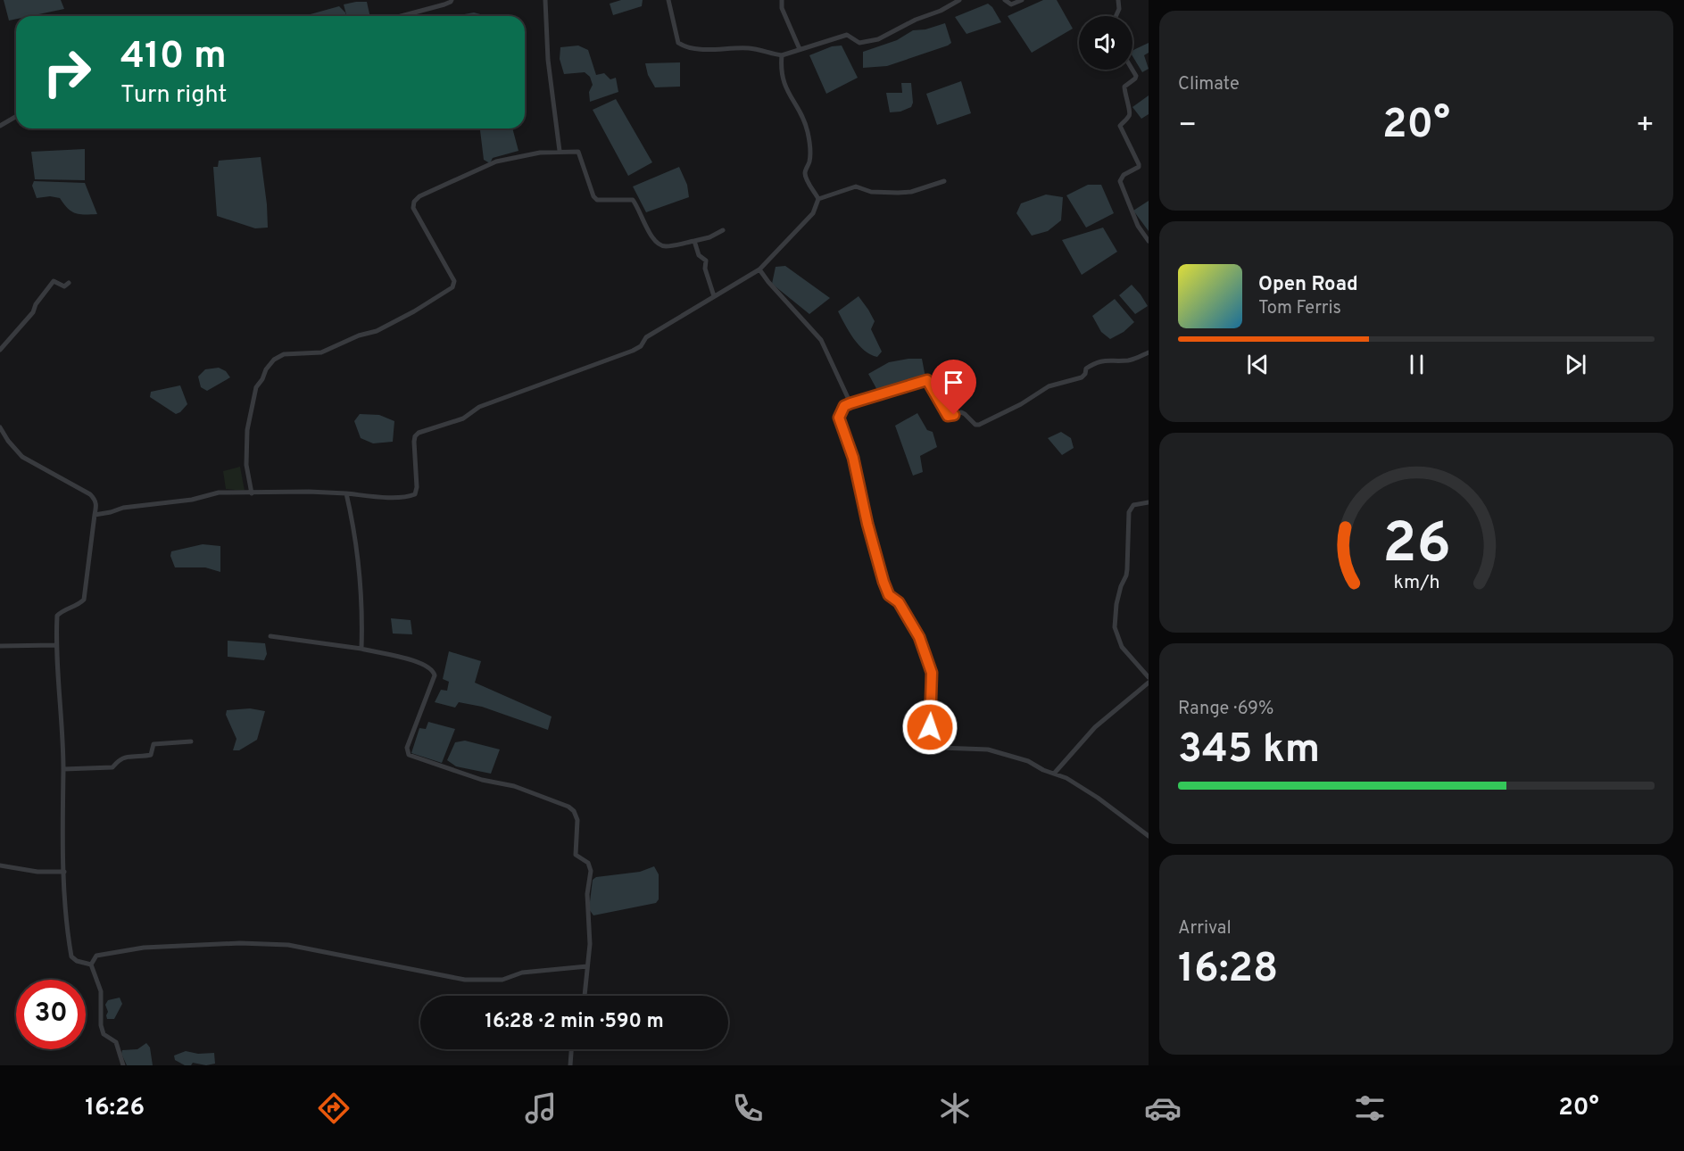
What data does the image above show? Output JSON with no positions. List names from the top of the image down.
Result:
{
  "page": {
    "tile": [
      "Climate",
      ["Range · 69%", "345 km"],
      ["Arrival", "16:28"]
    ],
    "turn": ["410 m", "Turn right"],
    "heat": ["−", "20°", "+"],
    "song": ["Open Road", "Tom Ferris"],
    "limit": "30",
    "trip": "16:28 · 2 min · 590 m",
    "tabs": ["16:26", "20°"],
    "gauge": ["26", "km/h"]
  }
}
